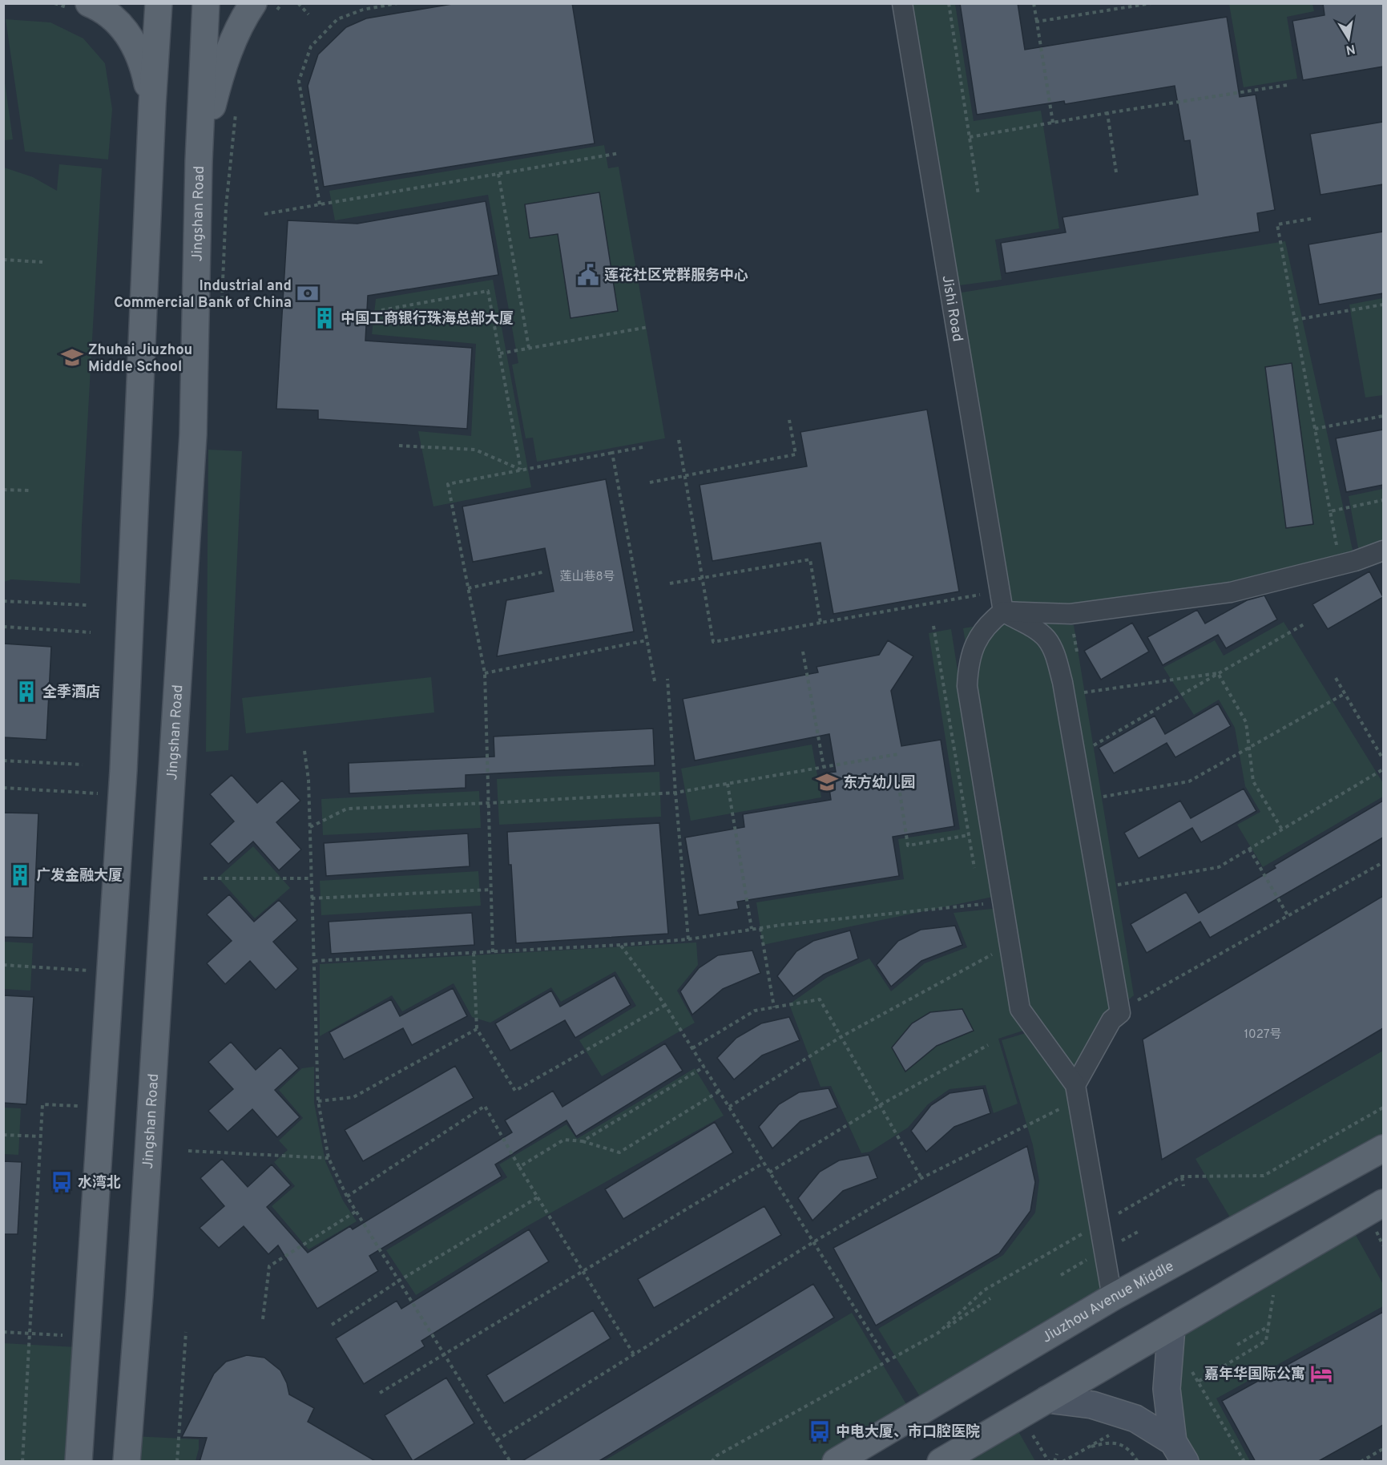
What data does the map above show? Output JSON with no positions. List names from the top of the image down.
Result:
{
  "streets": {
    "main road": ["Jingshan Road", "Jiuzhou Avenue Middle"],
    "street": ["Jishi Road"]
  },
  "places": {
    "public building": ["莲花社区党群服务中心"],
    "bank": ["Industrial and Commercial Bank of China"],
    "building": ["中国工商银行珠海总部大厦", "全季酒店", "广发金融大厦"],
    "school or university": ["Zhuhai Jiuzhou Middle School", "东方幼儿园"],
    "bus stop": ["水湾北", "中电大厦、市口腔医院"],
    "hotel": ["嘉年华国际公寓"]
  },
  "house_numbers": ["莲山巷8号", "1027号"],
  "north": "bottom"
}
